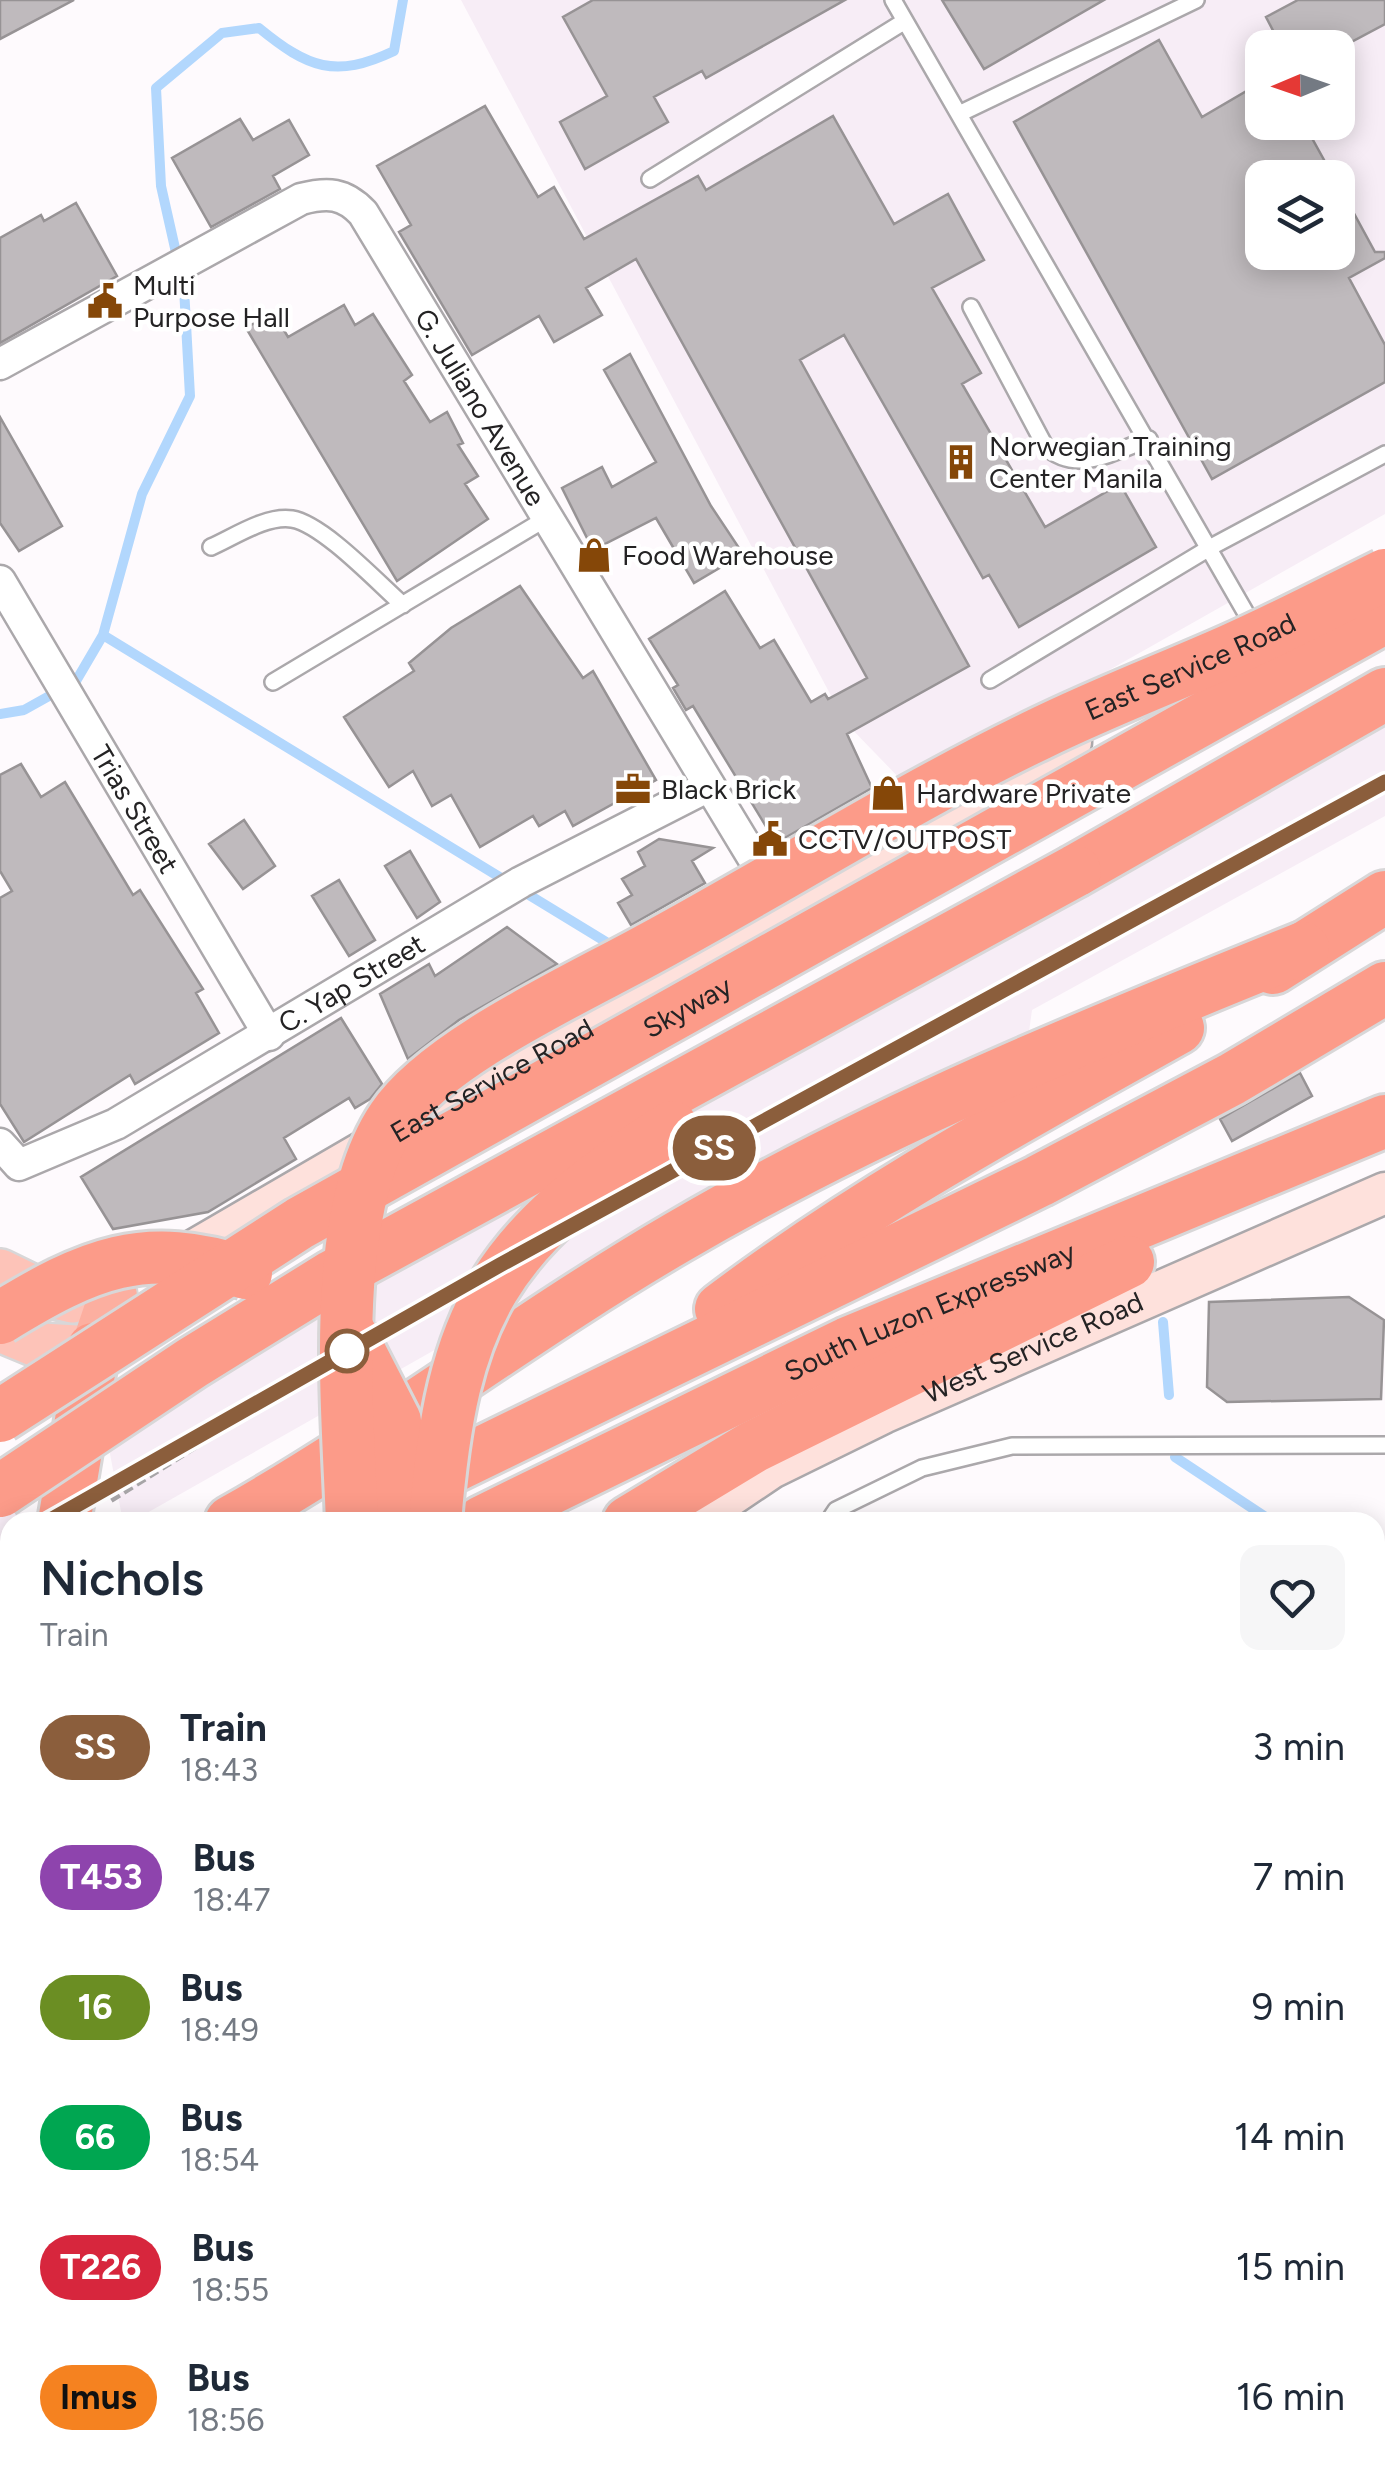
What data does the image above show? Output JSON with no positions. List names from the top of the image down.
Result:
{
  "streets": {
    "highway": ["Skyway", "South Luzon Expressway"],
    "main road": ["East Service Road", "West Service Road"],
    "street": ["G. Juliano Avenue", "Trias Street", "C. Yap Street"]
  },
  "crossings": [
    ["G. Juliano Avenue", "East Service Road"],
    ["G. Juliano Avenue", "C. Yap Street"],
    ["Trias Street", "C. Yap Street"]
  ],
  "places": {
    "public building": ["Multi Purpose Hall", "CCTV/OUTPOST"],
    "building": ["Norwegian Training Center Manila"],
    "shop": ["Food Warehouse", "Hardware Private"],
    "office": ["Black Brick"]
  },
  "north": "left",
  "page": {
    "on_map": "SS",
    "heading": ["Nichols", "Train"],
    "list": [
      {
        "mark": "SS",
        "name": "Train",
        "note": "18:43",
        "value": "3 min"
      },
      {
        "mark": "T453",
        "name": "Bus",
        "note": "18:47",
        "value": "7 min"
      },
      {
        "mark": "16",
        "name": "Bus",
        "note": "18:49",
        "value": "9 min"
      },
      {
        "mark": "66",
        "name": "Bus",
        "note": "18:54",
        "value": "14 min"
      },
      {
        "mark": "T226",
        "name": "Bus",
        "note": "18:55",
        "value": "15 min"
      },
      {
        "mark": "Imus",
        "name": "Bus",
        "note": "18:56",
        "value": "16 min"
      }
    ]
  }
}
